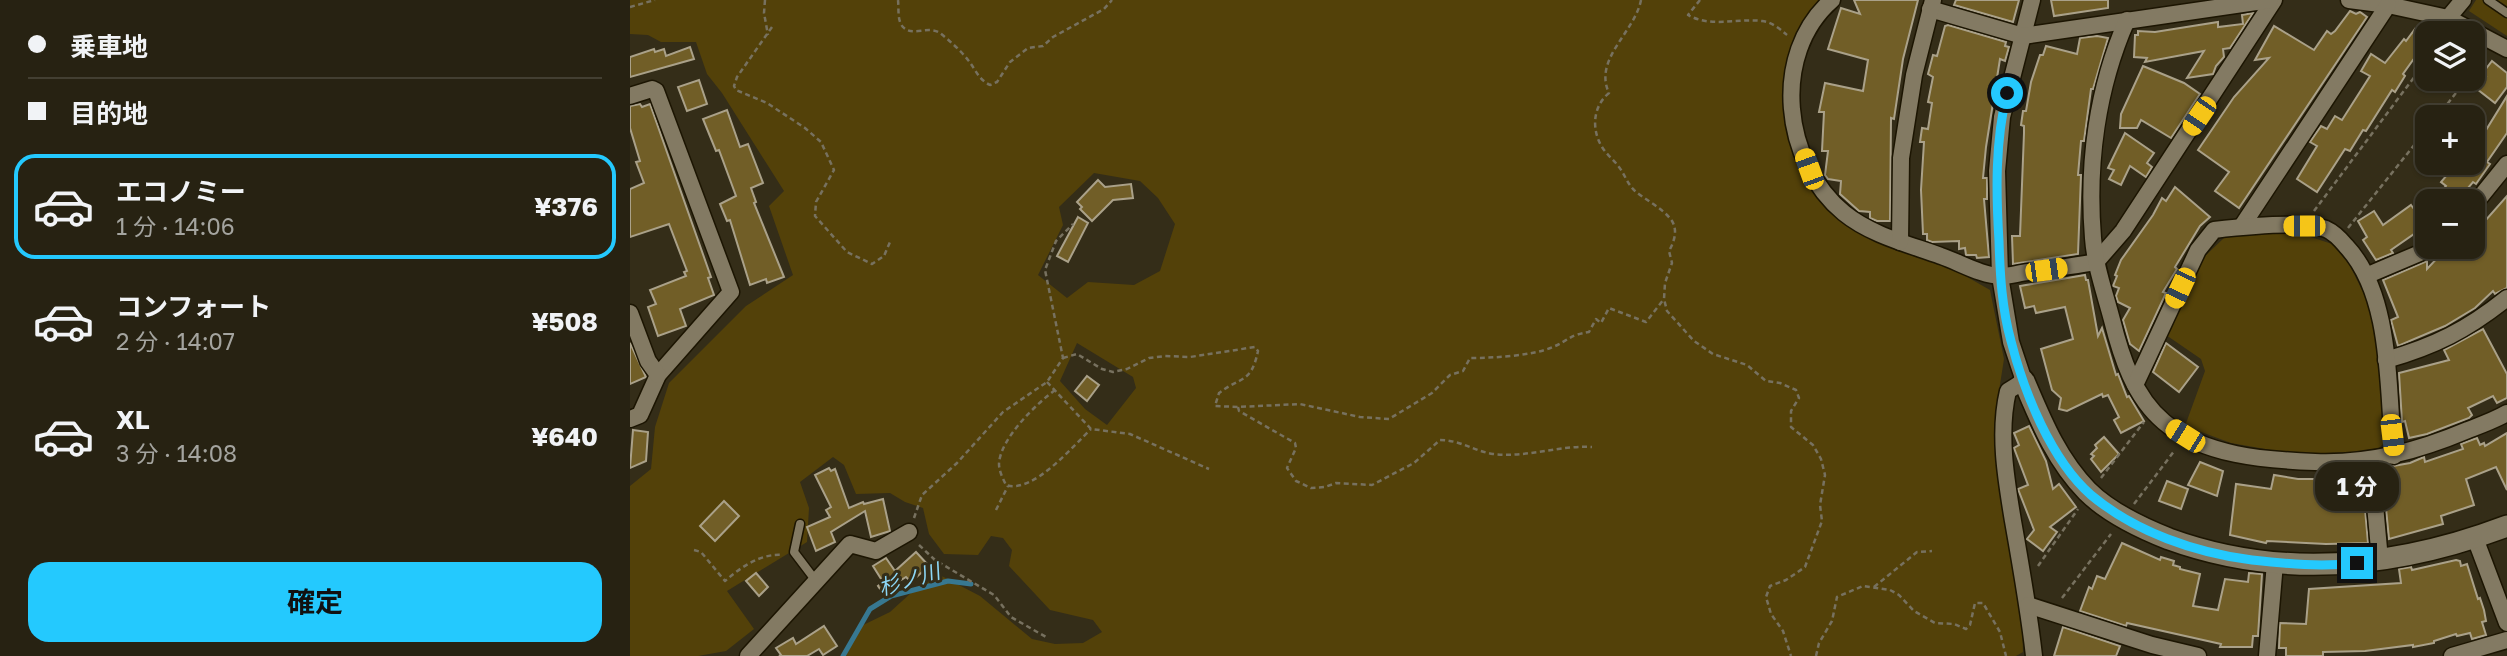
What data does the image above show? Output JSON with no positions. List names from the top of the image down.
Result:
{
  "water": ["杉ノ川"],
  "page": {
    "banner": ["乗車地", "目的地"],
    "map_buttons": ["+", "−"],
    "list": [
      {
        "name": "エコノミー",
        "note": "1 分 · 14:06",
        "value": "¥376"
      },
      {
        "name": "コンフォート",
        "note": "2 分 · 14:07",
        "value": "¥508"
      },
      {
        "name": "XL",
        "note": "3 分 · 14:08",
        "value": "¥640"
      }
    ],
    "bubble": "1 分",
    "buttons": "確定"
  }
}
